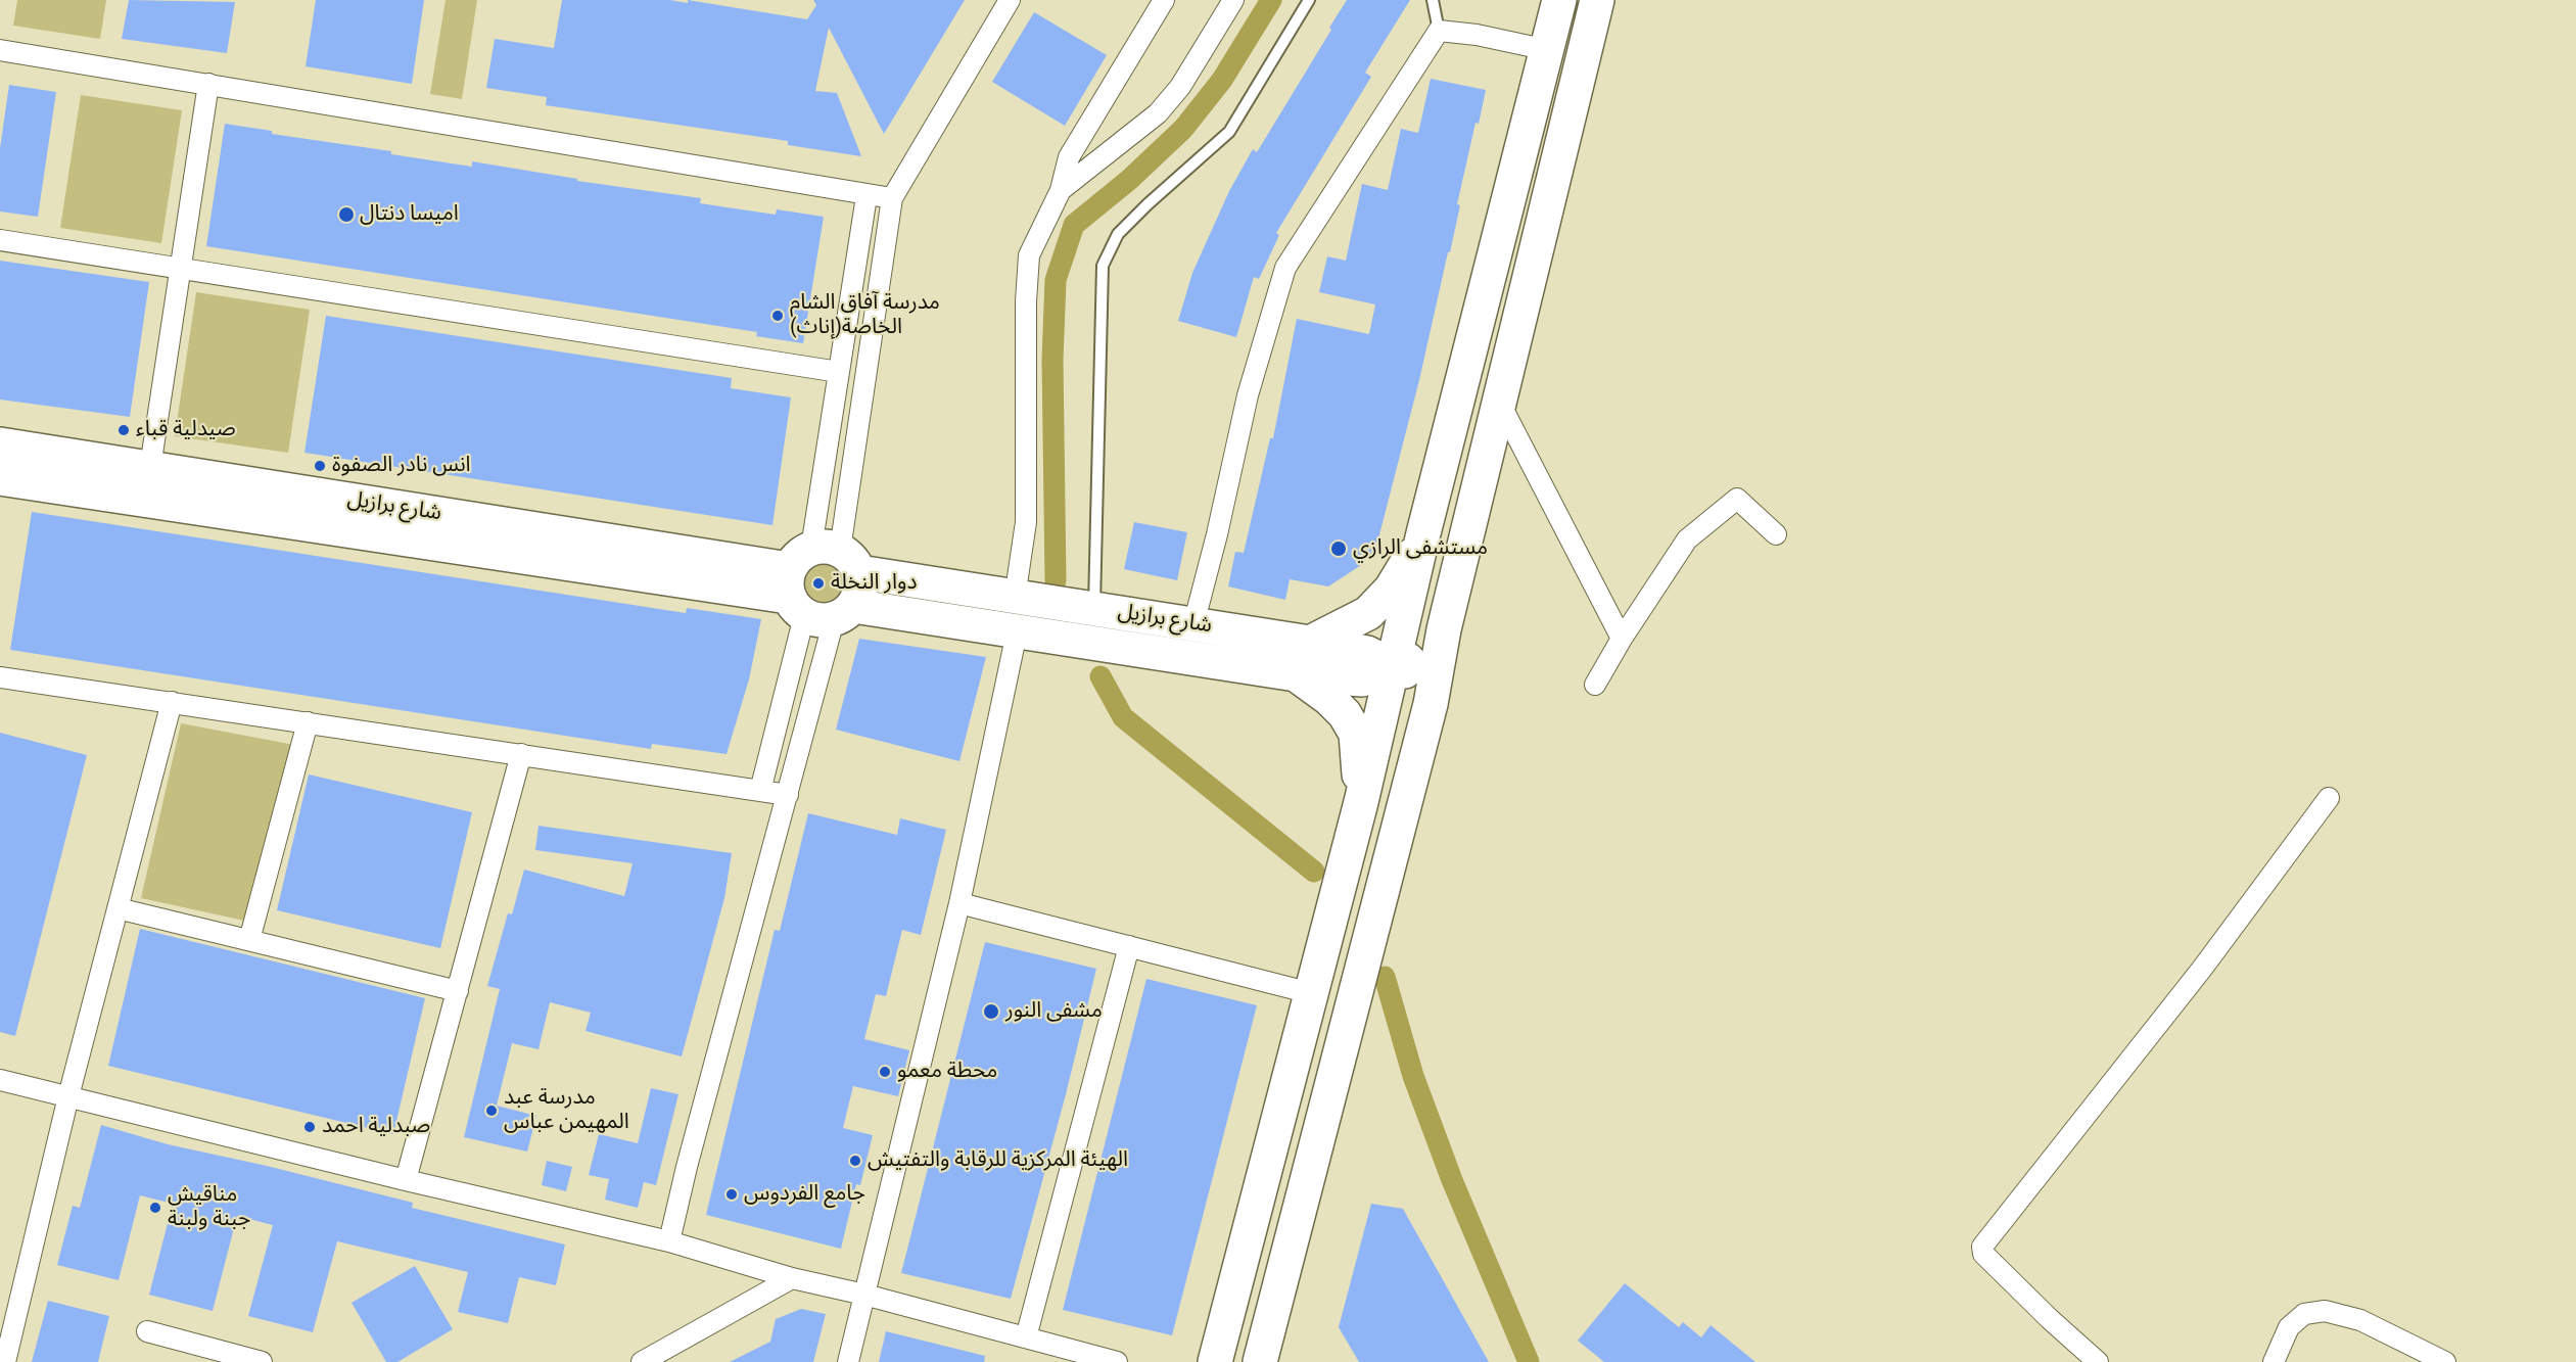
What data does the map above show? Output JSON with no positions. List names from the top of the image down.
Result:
{
  "streets": {
    "highway": ["شارع برازيل"]
  },
  "places": [
    "اميسا دنتال",
    "مدرسة آفاق الشام الخاصة(إناث)",
    "صيدلية قباء",
    "انس نادر الصفوة",
    "مستشفى الرازي",
    "دوار النخلة",
    "مشفى النور",
    "محطة معمو",
    "مدرسة عبد المهيمن عباس",
    "صبدلية احمد",
    "الهيئة المركزية للرقابة والتفتيش",
    "جامع الفردوس",
    "مناقيش جبنة ولبنة"
  ]
}
